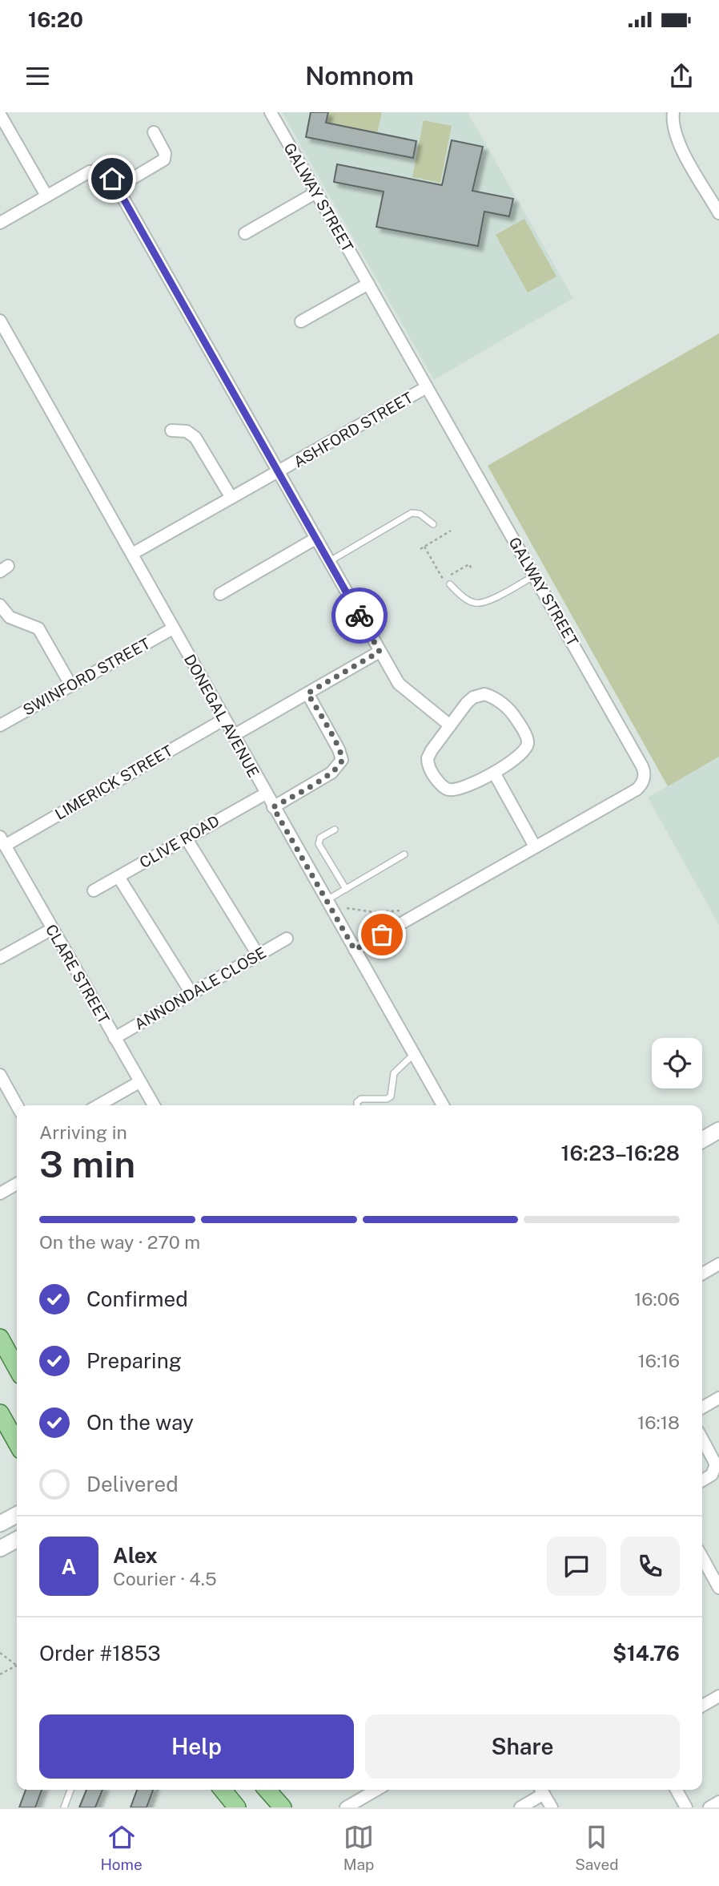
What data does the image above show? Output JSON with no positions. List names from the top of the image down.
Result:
{
  "streets": {
    "street": [
      "GALWAY STREET",
      "ASHFORD STREET",
      "SWINFORD STREET",
      "DONEGAL AVENUE",
      "LIMERICK STREET",
      "CLIVE ROAD",
      "CLARE STREET",
      "ANNONDALE CLOSE"
    ]
  },
  "crossings": [
    ["GALWAY STREET", "ASHFORD STREET"],
    ["GALWAY STREET", "DONEGAL AVENUE"],
    ["ASHFORD STREET", "DONEGAL AVENUE"],
    ["SWINFORD STREET", "DONEGAL AVENUE"],
    ["DONEGAL AVENUE", "LIMERICK STREET"],
    ["DONEGAL AVENUE", "CLIVE ROAD"],
    ["LIMERICK STREET", "CLARE STREET"],
    ["CLARE STREET", "ANNONDALE CLOSE"]
  ],
  "page": {
    "status": "16:20",
    "header": "Nomnom",
    "heading": ["3 min", "Arriving in", "16:23–16:28"],
    "panel": [
      "Alex",
      "Courier · 4.5",
      "Order #1853",
      "$14.76"
    ],
    "bar": "On the way · 270 m",
    "list": [
      ["Confirmed", "16:06"],
      ["Preparing", "16:16"],
      ["On the way", "16:18"],
      "Delivered"
    ],
    "round": "A",
    "buttons": ["Help", "Share"],
    "tabs": ["Home", "Map", "Saved"]
  }
}
